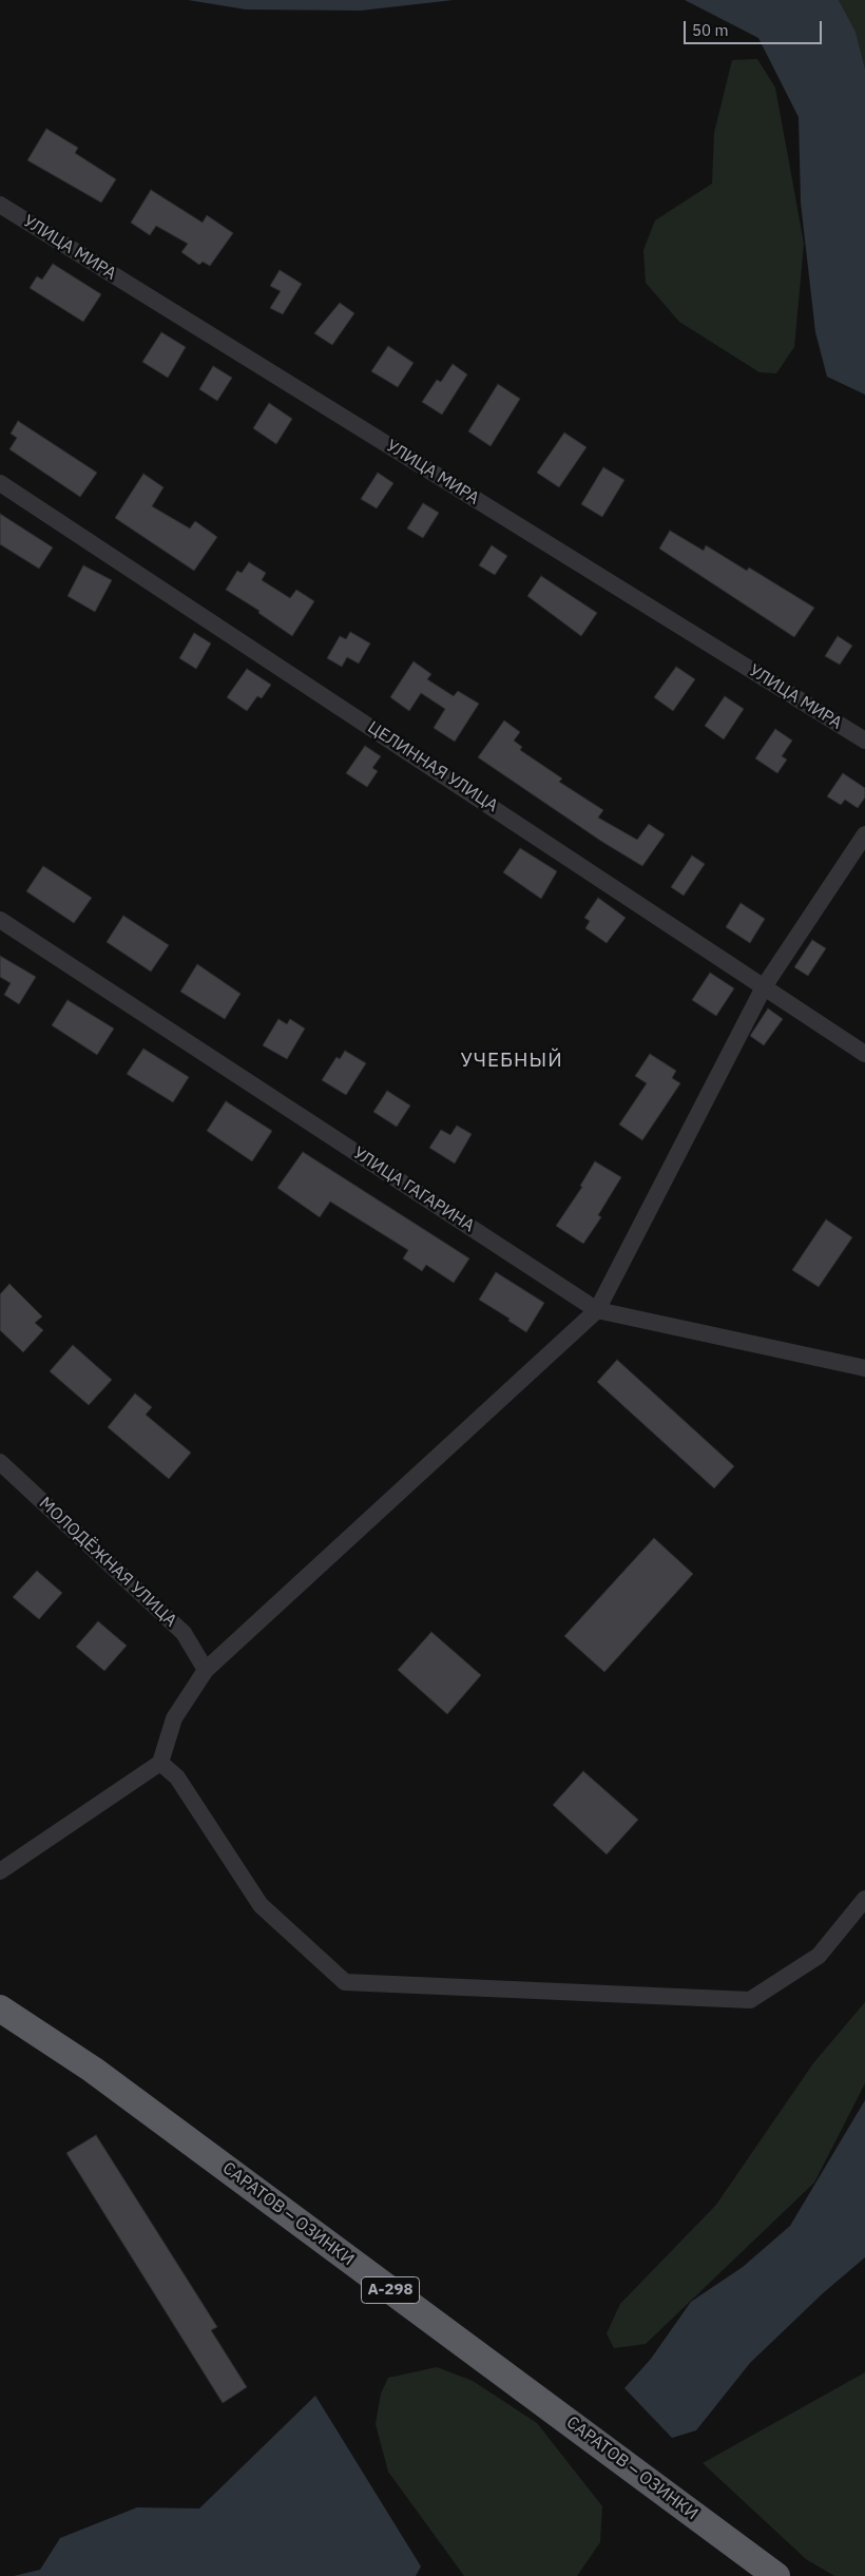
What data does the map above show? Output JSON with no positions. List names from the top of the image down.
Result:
{
  "streets": {
    "highway": ["САРАТОВ – ОЗИНКИ", "А-298"],
    "street": [
      "УЛИЦА МИРА",
      "ЦЕЛИННАЯ УЛИЦА",
      "УЛИЦА ГАГАРИНА",
      "МОЛОДЁЖНАЯ УЛИЦА"
    ]
  },
  "districts": ["УЧЕБНЫЙ"],
  "scale_bar": "50 m"
}
